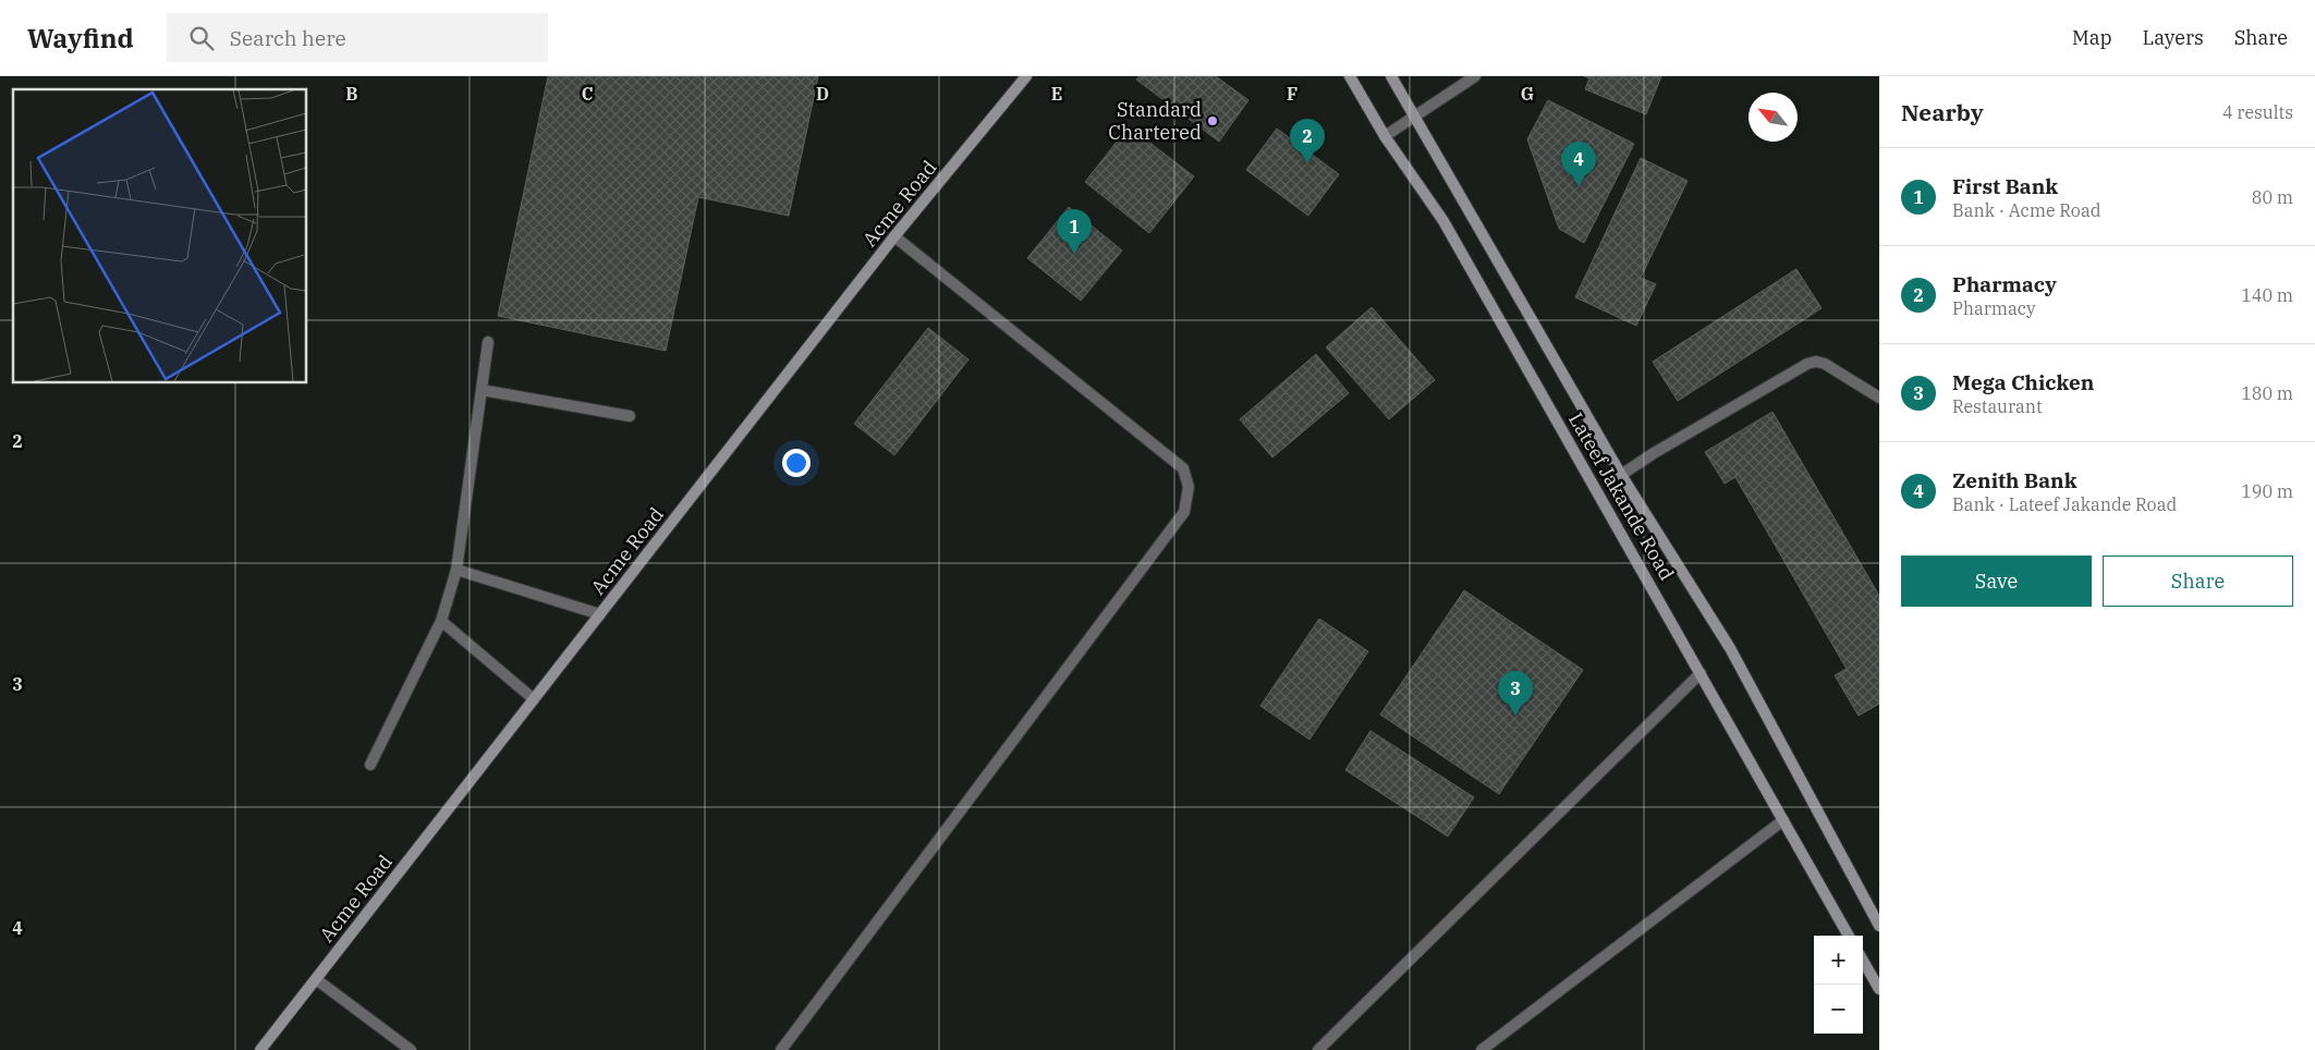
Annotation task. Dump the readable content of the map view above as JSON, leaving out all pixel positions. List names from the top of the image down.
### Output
{
  "streets": {
    "main road": ["Acme Road", "Lateef Jakande Road"]
  },
  "places": ["Standard Chartered"],
  "north": "top left",
  "page": {
    "header": "Wayfind",
    "search": "Search here",
    "nav": ["Map", "Layers", "Share"],
    "heading": ["Nearby", "4 results"],
    "pins": [
      "2",
      "4",
      "1",
      "3"
    ],
    "list": [
      {
        "mark": "1",
        "name": "First Bank",
        "note": "Bank · Acme Road",
        "value": "80 m"
      },
      {
        "mark": "2",
        "name": "Pharmacy",
        "note": "Pharmacy",
        "value": "140 m"
      },
      {
        "mark": "3",
        "name": "Mega Chicken",
        "note": "Restaurant",
        "value": "180 m"
      },
      {
        "mark": "4",
        "name": "Zenith Bank",
        "note": "Bank · Lateef Jakande Road",
        "value": "190 m"
      }
    ],
    "buttons": ["Save", "Share"],
    "map_buttons": ["+", "−"]
  },
  "grid": {
    "columns": [
      "B",
      "C",
      "D",
      "E",
      "F",
      "G"
    ],
    "rows": ["2", "3", "4"]
  }
}
